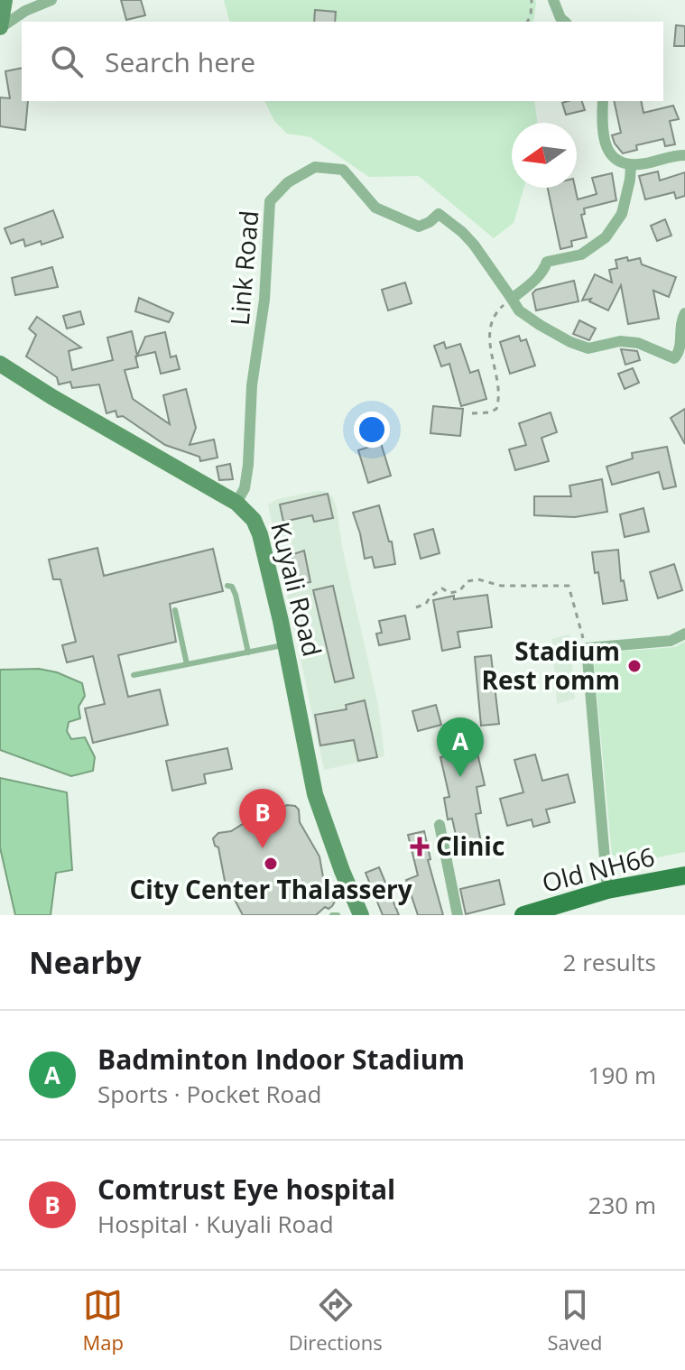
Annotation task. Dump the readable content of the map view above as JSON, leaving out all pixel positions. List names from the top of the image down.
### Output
{
  "streets": {
    "main road": ["Kuyali Road", "Old NH66"],
    "street": ["Link Road"]
  },
  "crossings": [
    ["Link Road", "Kuyali Road"]
  ],
  "places": {
    "other": ["Stadium Rest romm", "City Center Thalassery"],
    "health": ["Clinic"]
  },
  "north": "left",
  "page": {
    "search": "Search here",
    "pins": ["A", "B"],
    "heading": ["Nearby", "2 results"],
    "list": [
      {
        "mark": "A",
        "name": "Badminton Indoor Stadium",
        "note": "Sports · Pocket Road",
        "value": "190 m"
      },
      {
        "mark": "B",
        "name": "Comtrust Eye hospital",
        "note": "Hospital · Kuyali Road",
        "value": "230 m"
      }
    ],
    "nav": ["Map", "Directions", "Saved"]
  }
}
